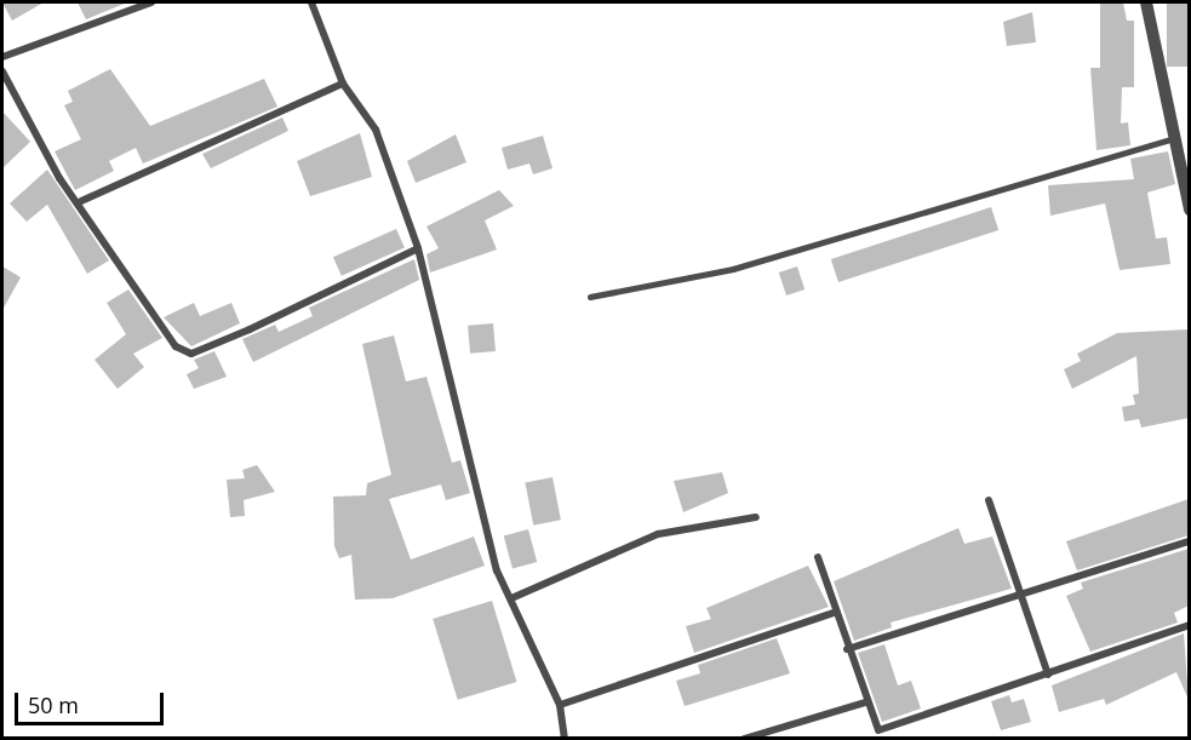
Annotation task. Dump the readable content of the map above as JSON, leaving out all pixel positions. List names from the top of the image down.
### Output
{
  "scale_bar": "50 m"
}
